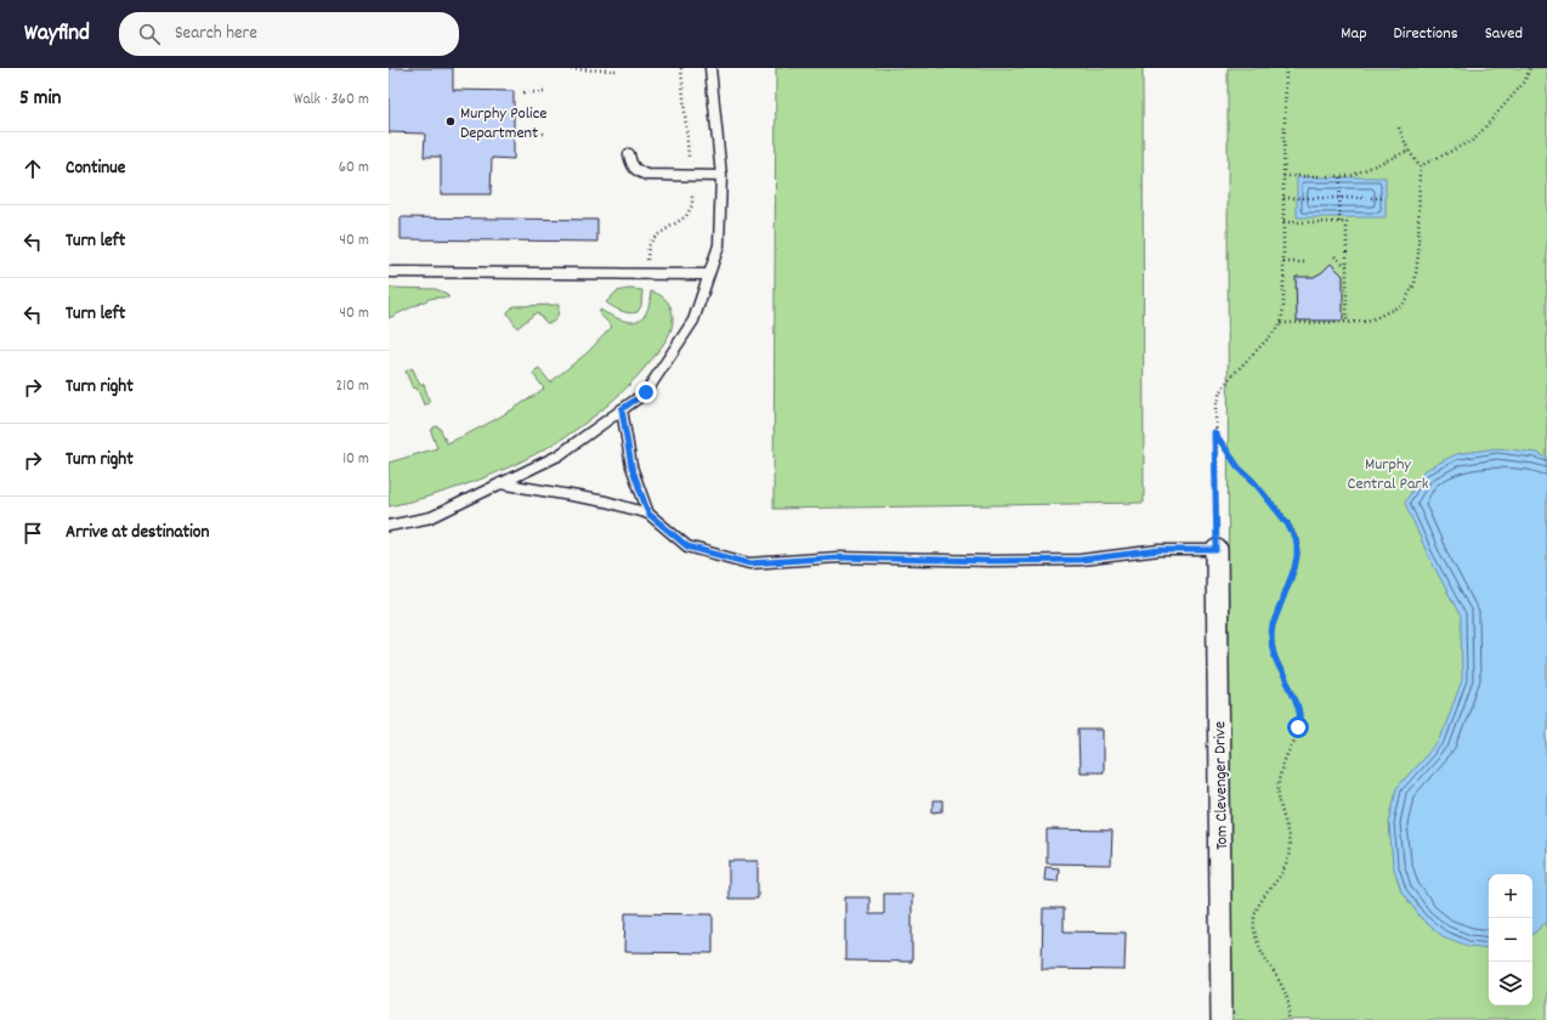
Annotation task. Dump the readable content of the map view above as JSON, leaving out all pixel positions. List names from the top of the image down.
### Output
{
  "streets": {
    "street": ["Tom Clevenger Drive"]
  },
  "parks": ["Murphy Central Park"],
  "places": ["Murphy Police Department"],
  "page": {
    "header": "Wayfind",
    "search": "Search here",
    "nav": ["Map", "Directions", "Saved"],
    "heading": ["5 min", "Walk · 360 m"],
    "list": [
      ["Continue", "60 m"],
      ["Turn left", "40 m"],
      ["Turn left", "40 m"],
      ["Turn right", "210 m"],
      ["Turn right", "10 m"],
      "Arrive at destination"
    ],
    "map_buttons": ["+", "−"]
  }
}
